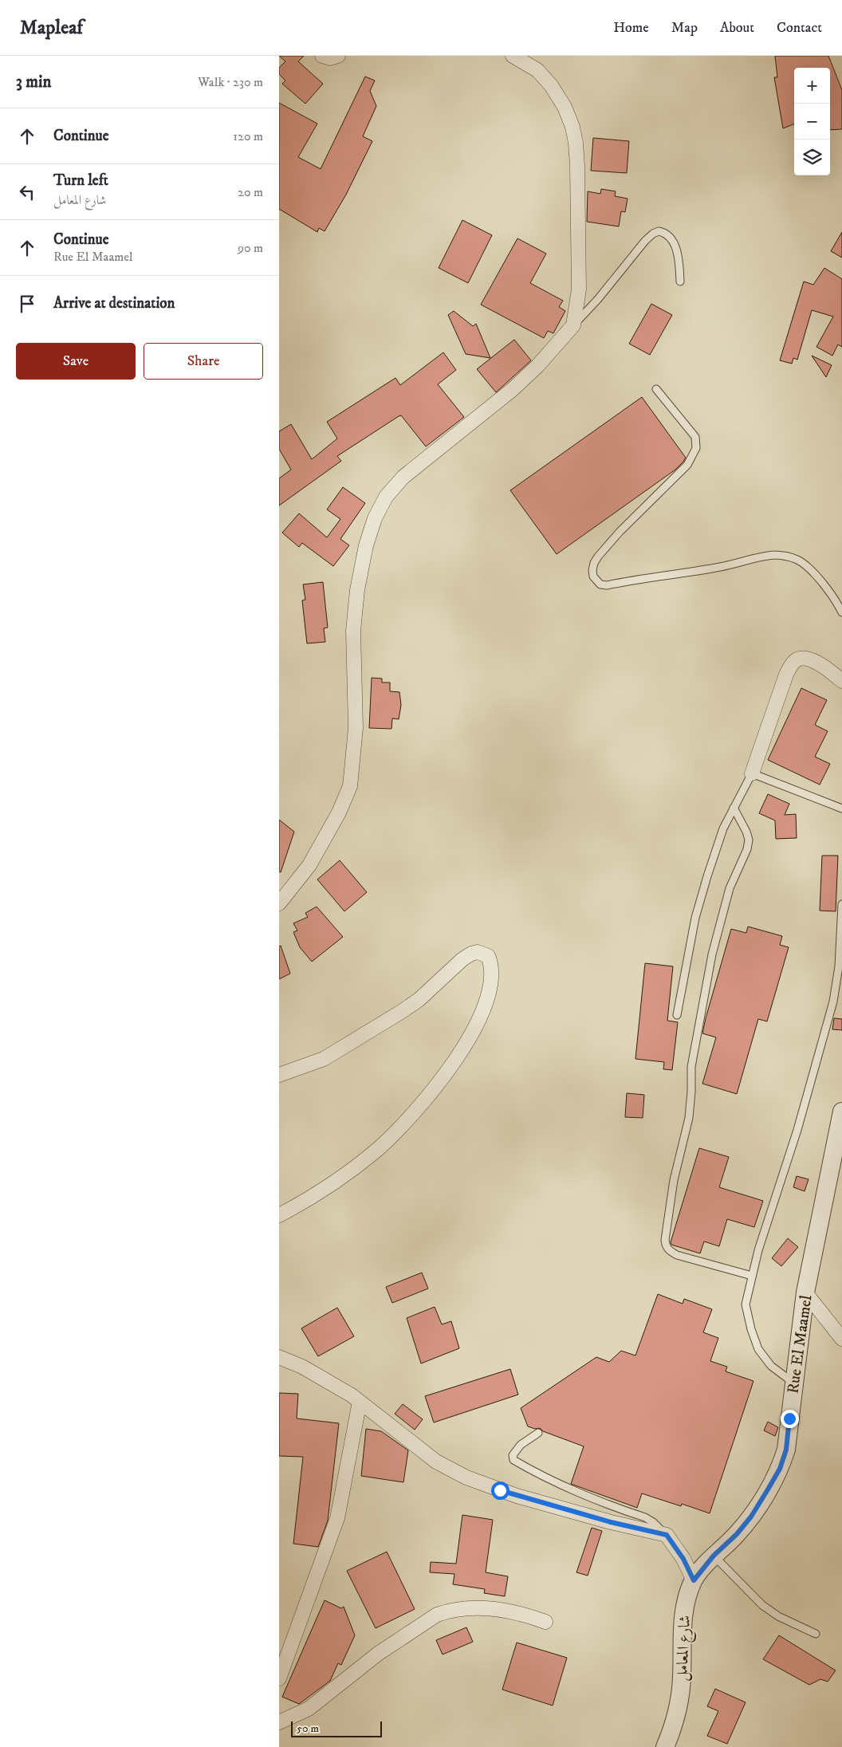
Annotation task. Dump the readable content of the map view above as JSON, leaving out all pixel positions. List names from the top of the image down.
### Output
{
  "streets": {
    "street": ["Rue El Maamel", "شارع المعامل"]
  },
  "crossings": [
    ["Rue El Maamel", "شارع المعامل"]
  ],
  "scale_bar": "50 m",
  "page": {
    "header": "Mapleaf",
    "nav": [
      "Home",
      "Map",
      "About",
      "Contact"
    ],
    "heading": ["3 min", "Walk · 230 m"],
    "map_buttons": ["+", "−"],
    "list": [
      ["Continue", "120 m"],
      ["Turn left", "شارع المعامل", "20 m"],
      ["Continue", "Rue El Maamel", "90 m"],
      "Arrive at destination"
    ],
    "buttons": ["Save", "Share"],
    "scale": "50 m"
  }
}
